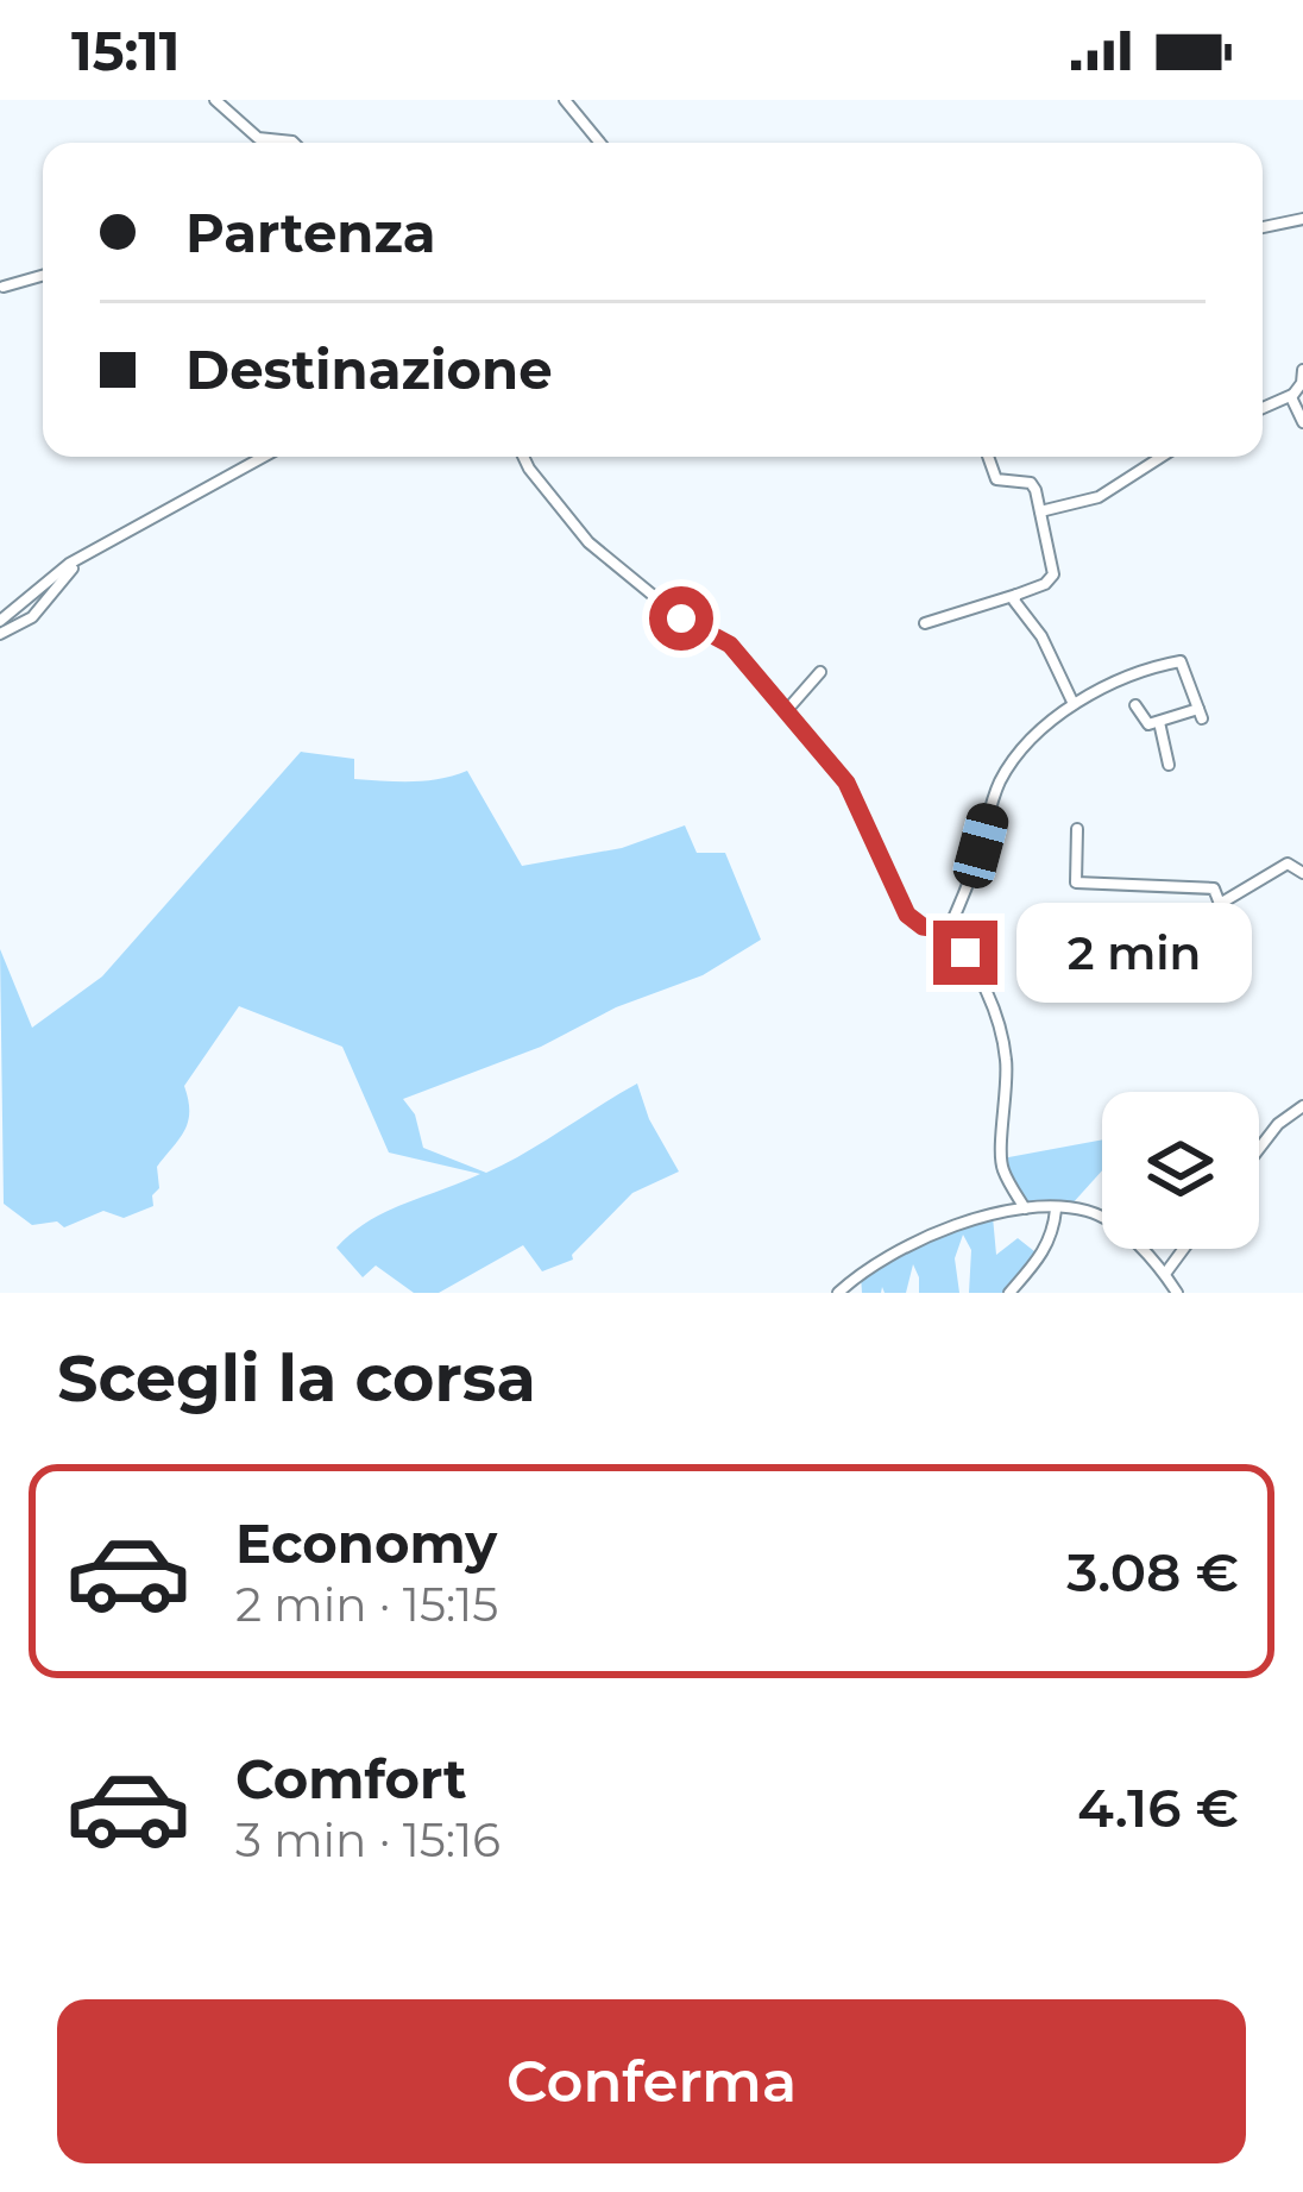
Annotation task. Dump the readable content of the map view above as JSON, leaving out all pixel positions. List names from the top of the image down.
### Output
{
  "page": {
    "status": "15:11",
    "banner": ["Partenza", "Destinazione"],
    "bubble": "2 min",
    "heading": "Scegli la corsa",
    "list": [
      {
        "name": "Economy",
        "note": "2 min · 15:15",
        "value": "3.08 €"
      },
      {
        "name": "Comfort",
        "note": "3 min · 15:16",
        "value": "4.16 €"
      }
    ],
    "buttons": "Conferma"
  }
}
